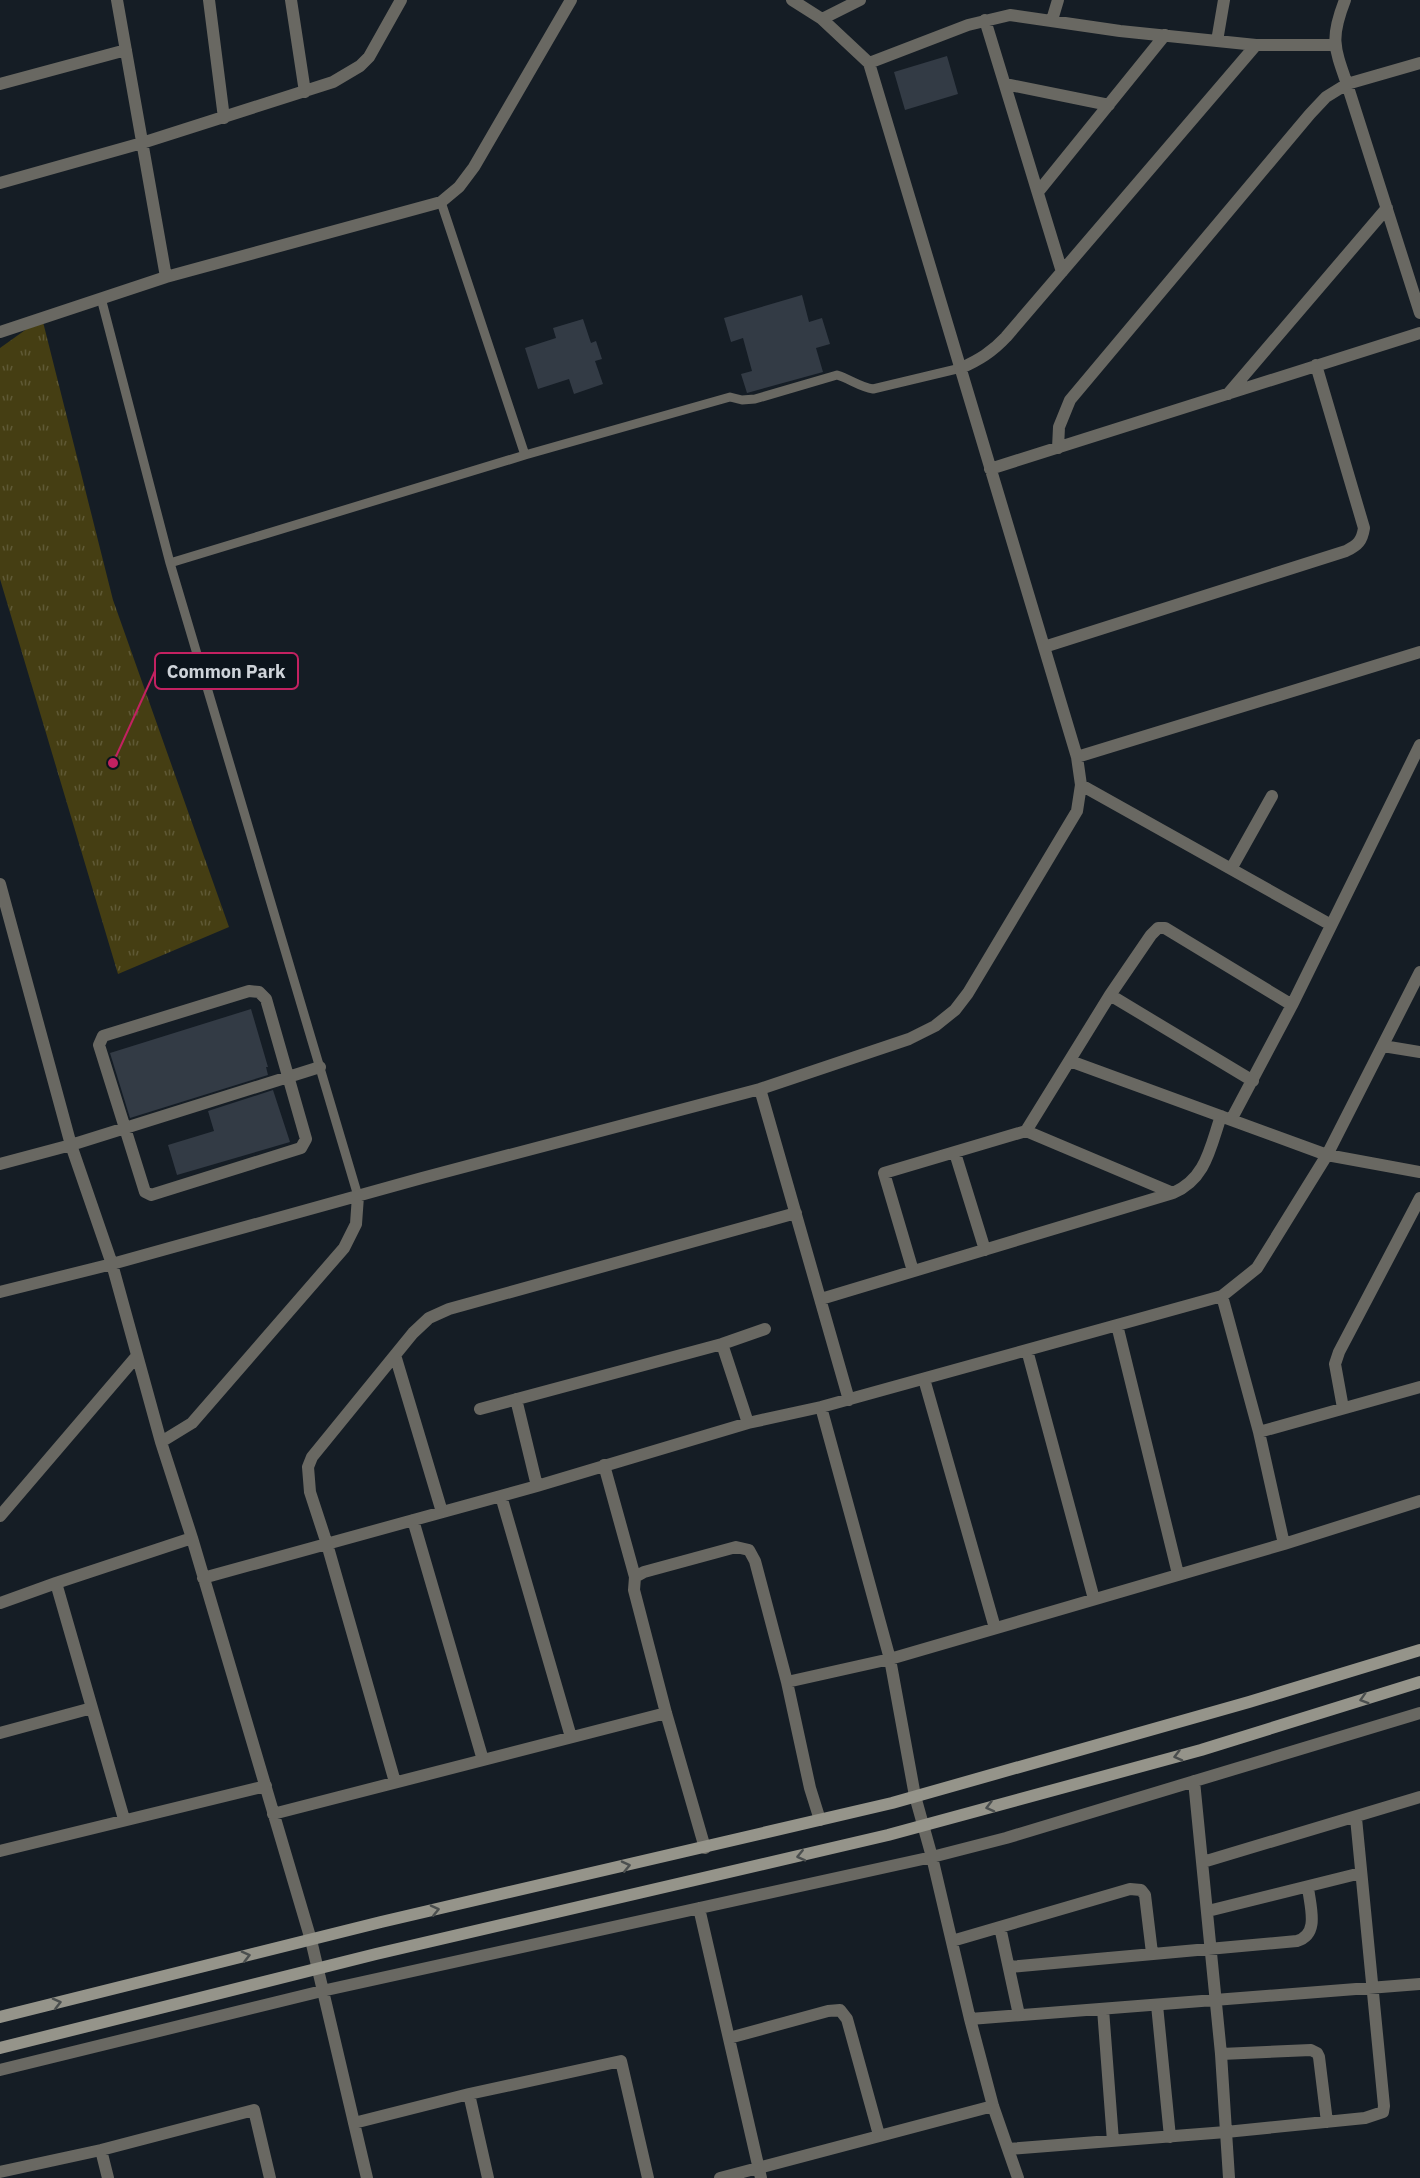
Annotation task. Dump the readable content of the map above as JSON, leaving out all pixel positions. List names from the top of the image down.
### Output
{
  "places": ["Common Park"]
}
